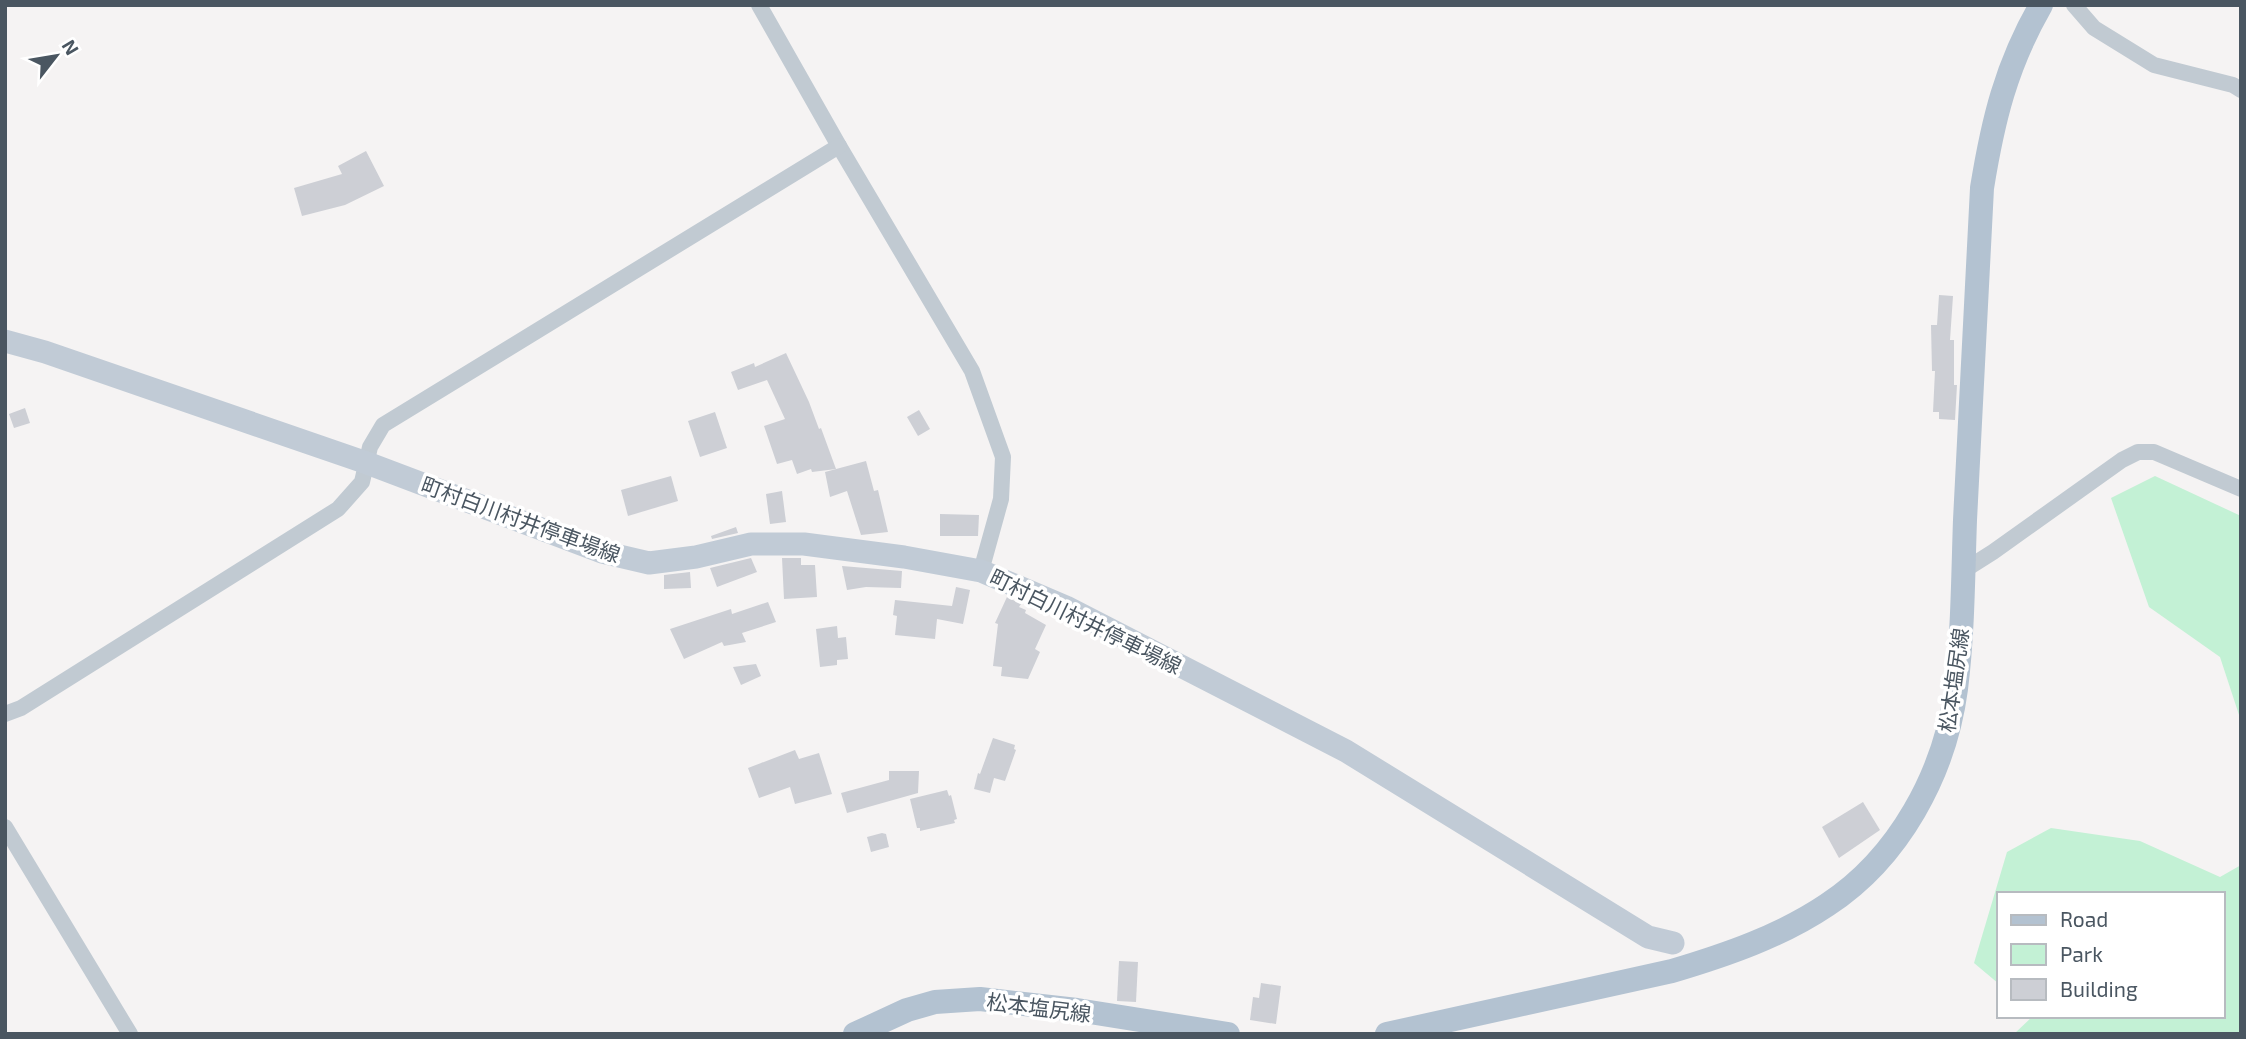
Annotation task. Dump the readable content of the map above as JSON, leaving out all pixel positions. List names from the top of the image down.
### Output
{
  "streets": {
    "main road": ["町村白川村井停車場線", "松本塩尻線"]
  },
  "legend": ["Road", "Park", "Building"],
  "north": "top right"
}
